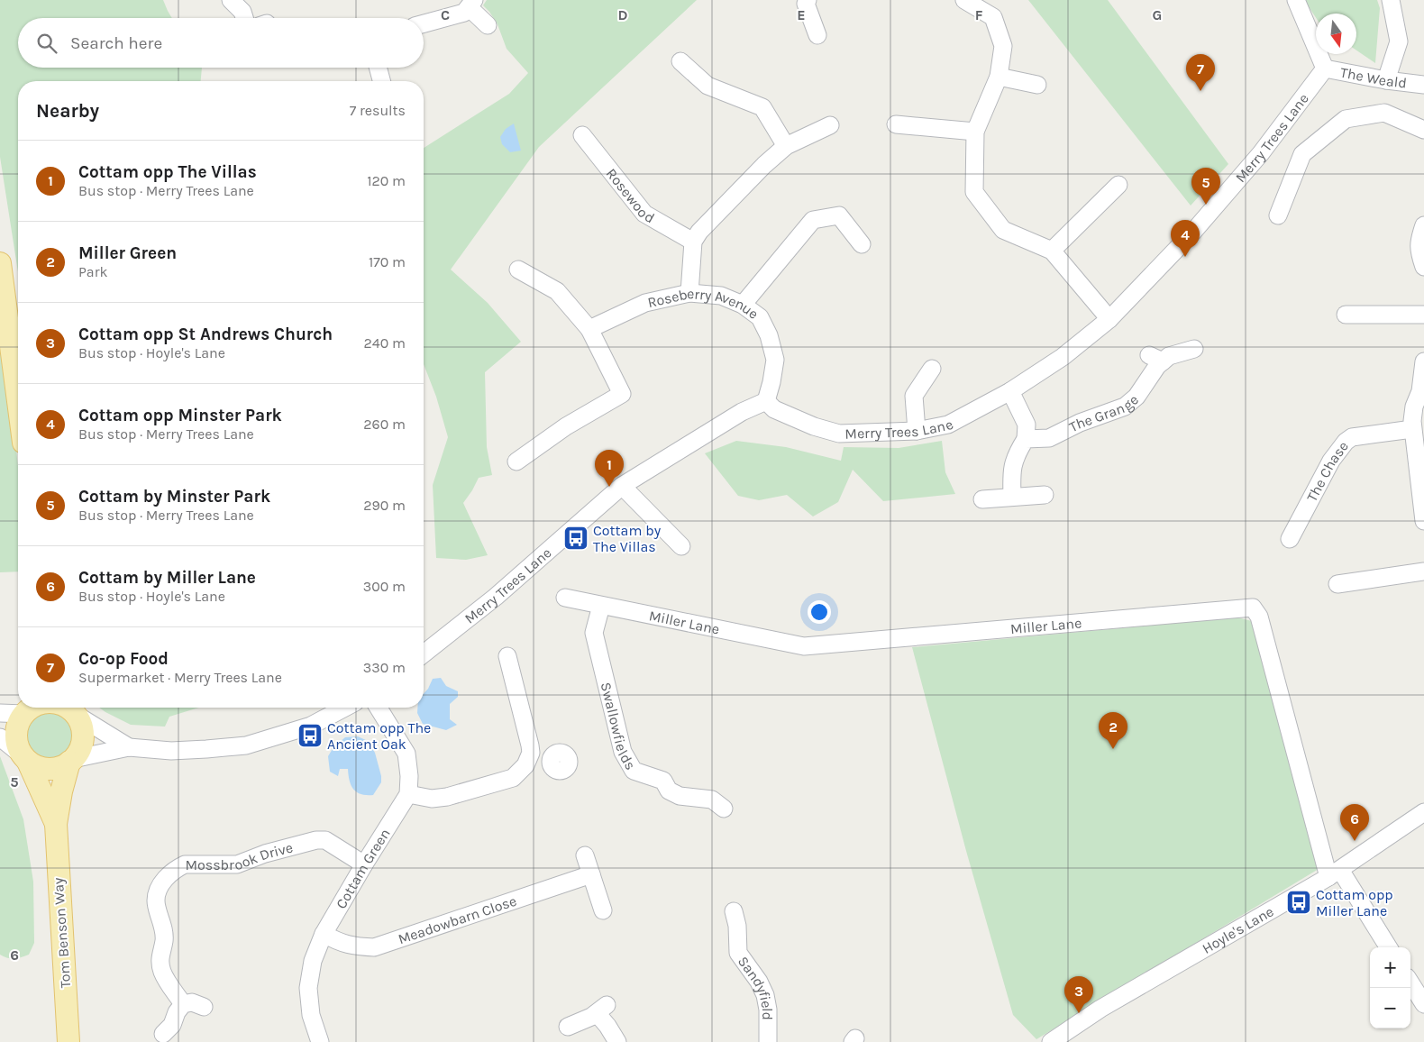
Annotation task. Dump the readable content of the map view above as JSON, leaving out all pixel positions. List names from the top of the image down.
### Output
{
  "streets": {
    "main road": ["Tom Benson Way"],
    "street": [
      "The Weald",
      "Merry Trees Lane",
      "Rosewood",
      "Roseberry Avenue",
      "The Grange",
      "The Chase",
      "Miller Lane",
      "Swallowfields",
      "Mossbrook Drive",
      "Cottam Green",
      "Meadowbarn Close",
      "Hoyle's Lane",
      "Sandyfield"
    ]
  },
  "crossings": [
    ["The Weald", "Merry Trees Lane"],
    ["Merry Trees Lane", "Roseberry Avenue"],
    ["Miller Lane", "Swallowfields"],
    ["Miller Lane", "Hoyle's Lane"],
    ["Mossbrook Drive", "Cottam Green"],
    ["Cottam Green", "Meadowbarn Close"]
  ],
  "places": {
    "bus stop": ["Cottam by The Villas", "Cottam opp The Ancient Oak", "Cottam opp Miller Lane"]
  },
  "north": "bottom",
  "page": {
    "search": "Search here",
    "pins": [
      "7",
      "5",
      "4",
      "1",
      "2",
      "6",
      "3"
    ],
    "heading": ["Nearby", "7 results"],
    "list": [
      {
        "mark": "1",
        "name": "Cottam opp The Villas",
        "note": "Bus stop · Merry Trees Lane",
        "value": "120 m"
      },
      {
        "mark": "2",
        "name": "Miller Green",
        "note": "Park",
        "value": "170 m"
      },
      {
        "mark": "3",
        "name": "Cottam opp St Andrews Church",
        "note": "Bus stop · Hoyle's Lane",
        "value": "240 m"
      },
      {
        "mark": "4",
        "name": "Cottam opp Minster Park",
        "note": "Bus stop · Merry Trees Lane",
        "value": "260 m"
      },
      {
        "mark": "5",
        "name": "Cottam by Minster Park",
        "note": "Bus stop · Merry Trees Lane",
        "value": "290 m"
      },
      {
        "mark": "6",
        "name": "Cottam by Miller Lane",
        "note": "Bus stop · Hoyle's Lane",
        "value": "300 m"
      },
      {
        "mark": "7",
        "name": "Co-op Food",
        "note": "Supermarket · Merry Trees Lane",
        "value": "330 m"
      }
    ],
    "map_buttons": ["+", "−"]
  },
  "grid": {
    "columns": [
      "C",
      "D",
      "E",
      "F",
      "G"
    ],
    "rows": ["5", "6"]
  }
}
